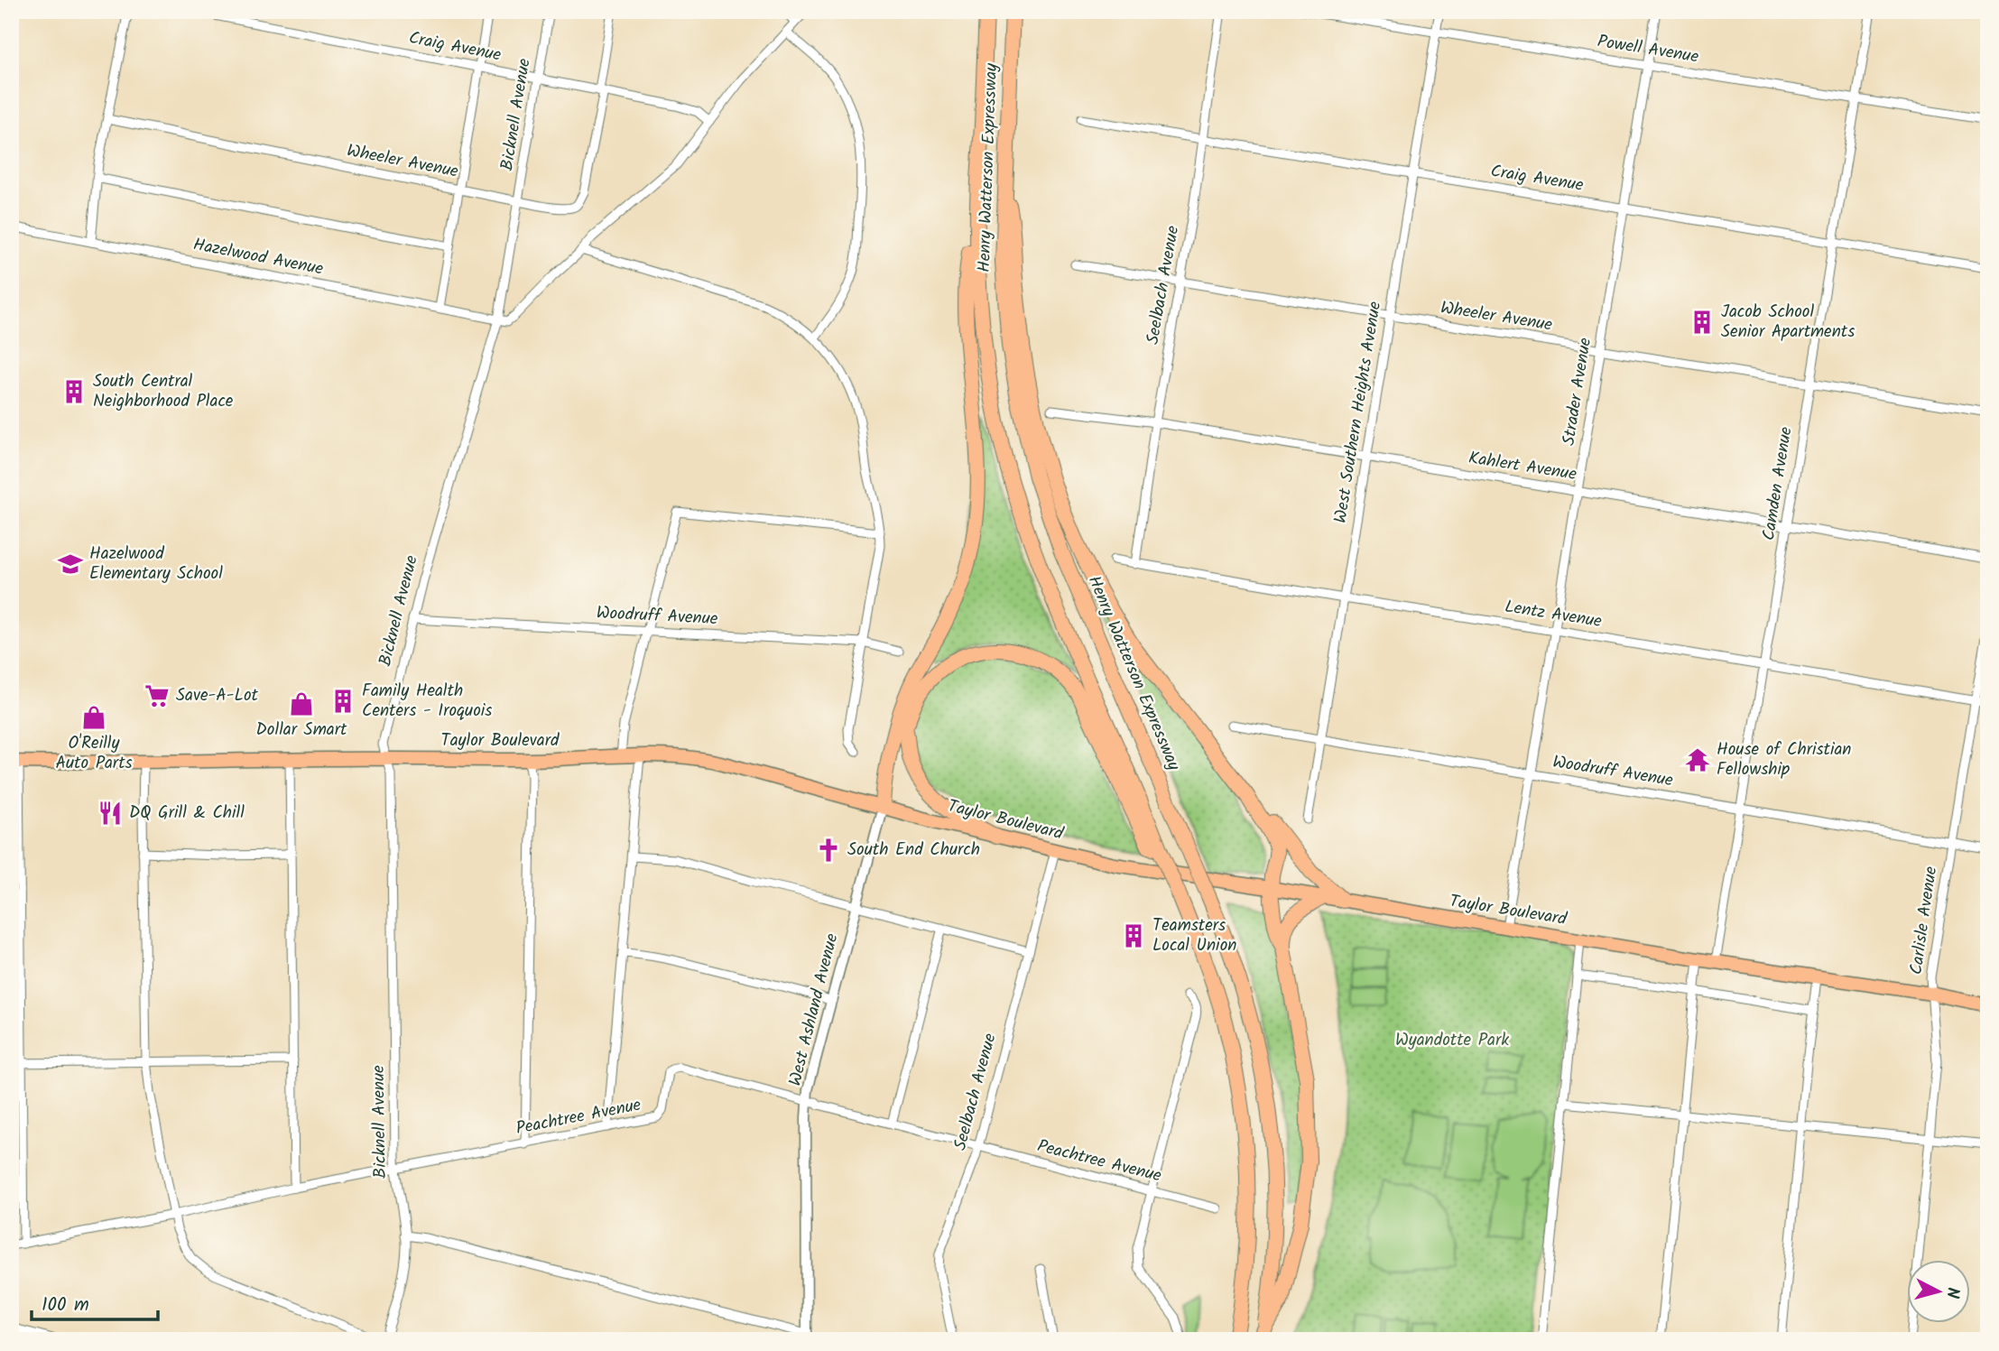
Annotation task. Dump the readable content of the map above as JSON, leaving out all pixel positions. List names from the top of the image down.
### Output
{
  "streets": {
    "highway": ["Henry Watterson Expressway"],
    "main road": ["Taylor Boulevard"],
    "street": [
      "Craig Avenue",
      "Powell Avenue",
      "Bicknell Avenue",
      "Wheeler Avenue",
      "Hazelwood Avenue",
      "Seelbach Avenue",
      "Strader Avenue",
      "West Southern Heights Avenue",
      "Kahlert Avenue",
      "Camden Avenue",
      "Lentz Avenue",
      "Woodruff Avenue",
      "Carlisle Avenue",
      "West Ashland Avenue",
      "Peachtree Avenue"
    ]
  },
  "crossings": [
    ["Craig Avenue", "Bicknell Avenue"],
    ["Craig Avenue", "Wheeler Avenue"],
    ["Craig Avenue", "Seelbach Avenue"],
    ["Craig Avenue", "Strader Avenue"],
    ["Craig Avenue", "West Southern Heights Avenue"],
    ["Craig Avenue", "Camden Avenue"],
    ["Powell Avenue", "Strader Avenue"],
    ["Powell Avenue", "West Southern Heights Avenue"],
    ["Powell Avenue", "Camden Avenue"],
    ["Bicknell Avenue", "Wheeler Avenue"],
    ["Bicknell Avenue", "Hazelwood Avenue"],
    ["Bicknell Avenue", "Woodruff Avenue"],
    ["Bicknell Avenue", "Taylor Boulevard"],
    ["Bicknell Avenue", "Peachtree Avenue"],
    ["Wheeler Avenue", "Seelbach Avenue"],
    ["Wheeler Avenue", "Strader Avenue"],
    ["Wheeler Avenue", "West Southern Heights Avenue"],
    ["Wheeler Avenue", "Camden Avenue"],
    ["Seelbach Avenue", "Kahlert Avenue"],
    ["Seelbach Avenue", "Lentz Avenue"],
    ["Seelbach Avenue", "Taylor Boulevard"],
    ["Seelbach Avenue", "Peachtree Avenue"],
    ["Strader Avenue", "Kahlert Avenue"],
    ["Strader Avenue", "Lentz Avenue"],
    ["Strader Avenue", "Woodruff Avenue"],
    ["Strader Avenue", "Taylor Boulevard"],
    ["West Southern Heights Avenue", "Kahlert Avenue"],
    ["West Southern Heights Avenue", "Lentz Avenue"],
    ["West Southern Heights Avenue", "Woodruff Avenue"],
    ["Kahlert Avenue", "Camden Avenue"],
    ["Camden Avenue", "Lentz Avenue"],
    ["Camden Avenue", "Woodruff Avenue"],
    ["Camden Avenue", "Taylor Boulevard"],
    ["Lentz Avenue", "Carlisle Avenue"],
    ["Woodruff Avenue", "Carlisle Avenue"],
    ["Taylor Boulevard", "Carlisle Avenue"],
    ["Taylor Boulevard", "West Ashland Avenue"],
    ["West Ashland Avenue", "Peachtree Avenue"]
  ],
  "parks": ["Wyandotte Park"],
  "places": {
    "building": [
      "Jacob School Senior Apartments",
      "South Central Neighborhood Place",
      "Family Health Centers - Iroquois",
      "Teamsters Local Union"
    ],
    "school or university": ["Hazelwood Elementary School"],
    "supermarket": ["Save-A-Lot"],
    "shop": ["Dollar Smart", "O'Reilly Auto Parts"],
    "temple": ["House of Christian Fellowship"],
    "restaurant": ["DQ Grill & Chill"],
    "church": ["South End Church"]
  },
  "scale_bar": "100 m",
  "north": "right"
}
